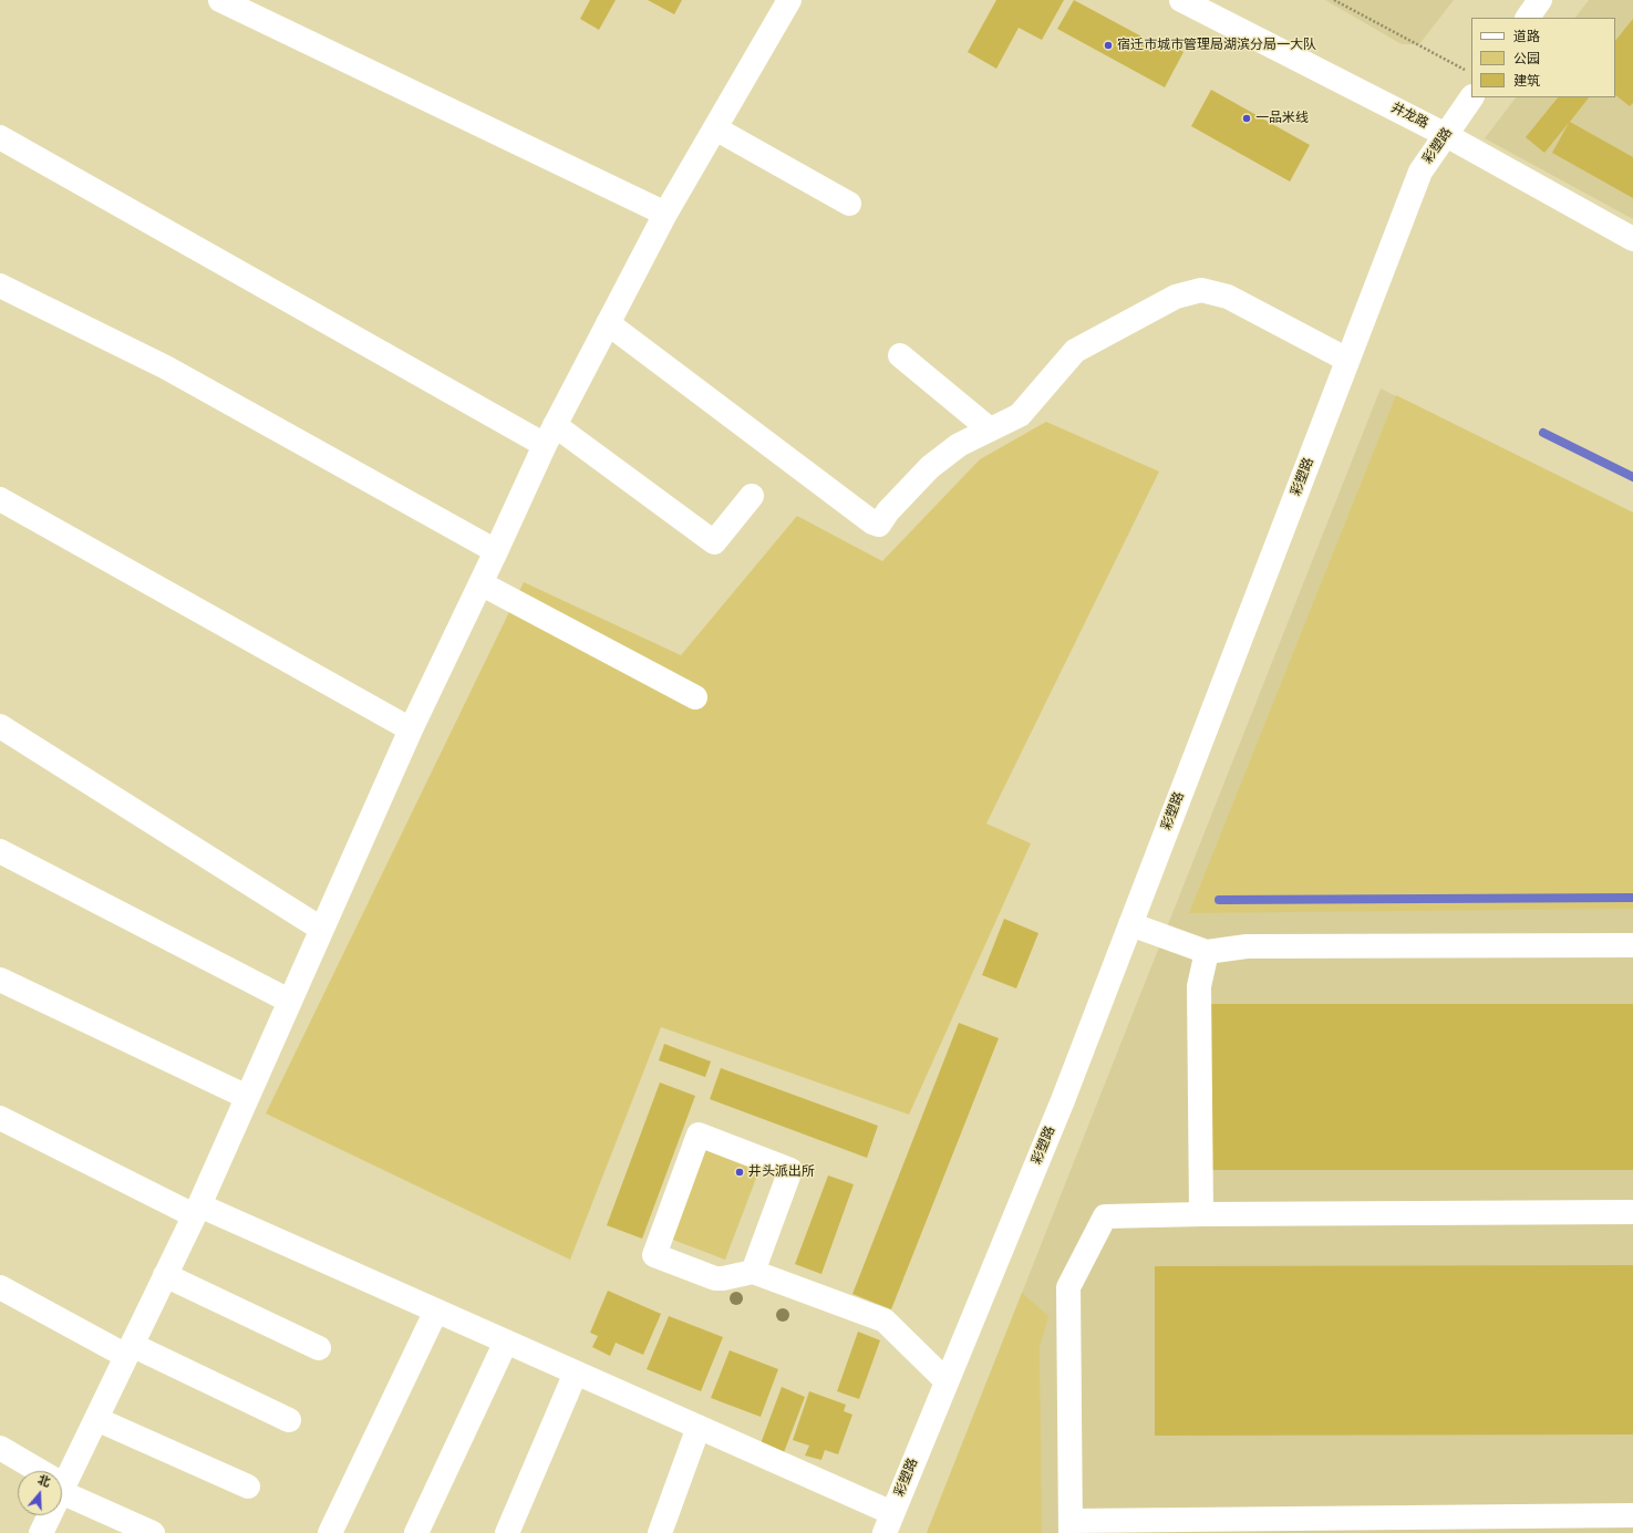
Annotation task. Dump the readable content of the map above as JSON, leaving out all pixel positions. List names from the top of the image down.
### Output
{
  "streets": {
    "street": ["井龙路", "彩塑路"]
  },
  "crossings": [
    ["井龙路", "彩塑路"]
  ],
  "places": ["宿迁市城市管理局湖滨分局一大队", "一品米线", "井头派出所"],
  "legend": ["道路", "公园", "建筑"],
  "north": "top"
}
